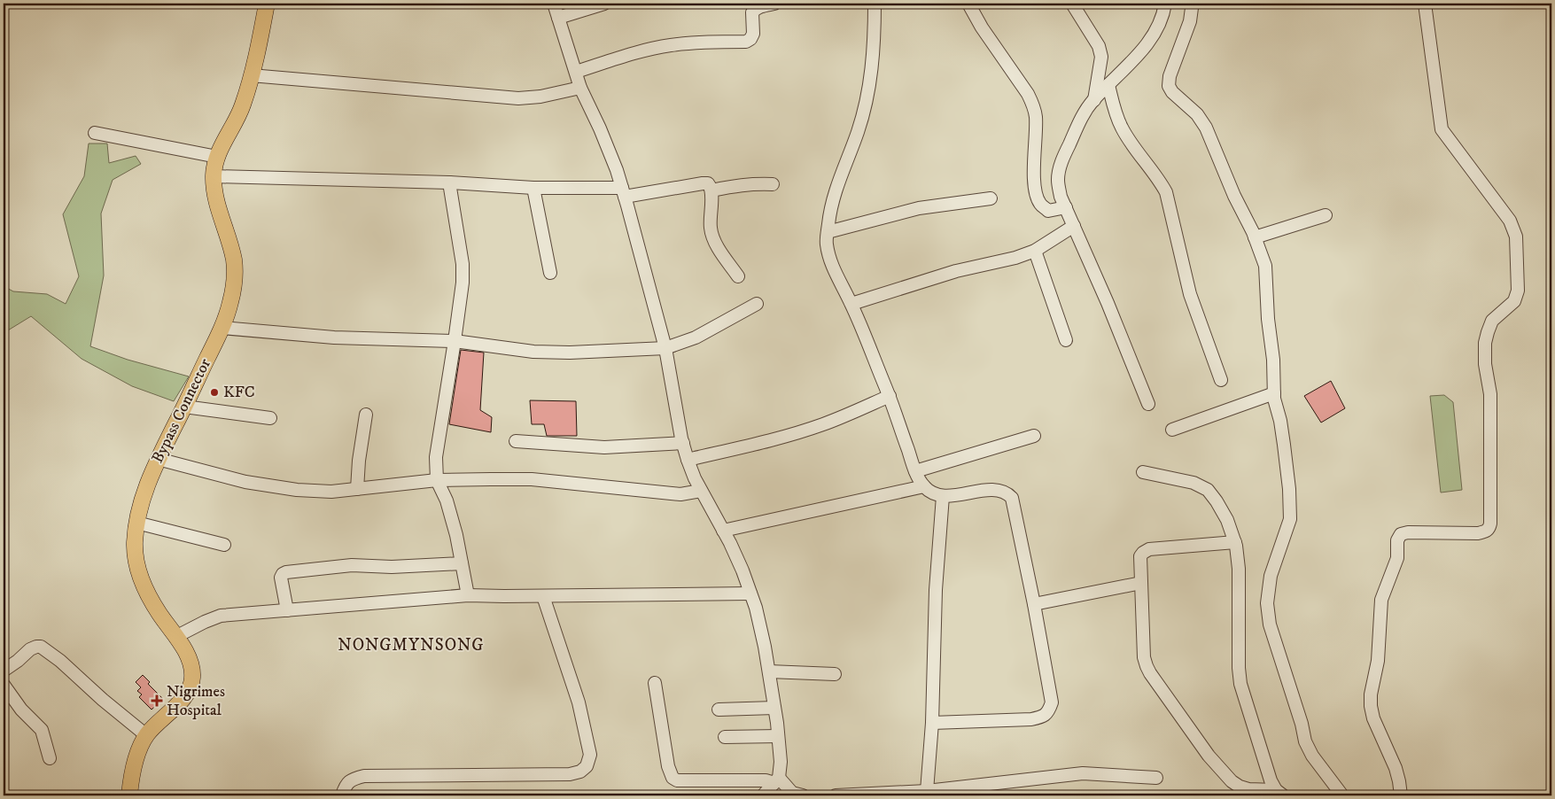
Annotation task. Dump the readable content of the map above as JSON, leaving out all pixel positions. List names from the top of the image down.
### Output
{
  "streets": {
    "main road": ["Bypass Connector"]
  },
  "districts": ["NONGMYNSONG"],
  "places": {
    "other": ["KFC"],
    "health": ["Nigrimes Hospital"]
  }
}
